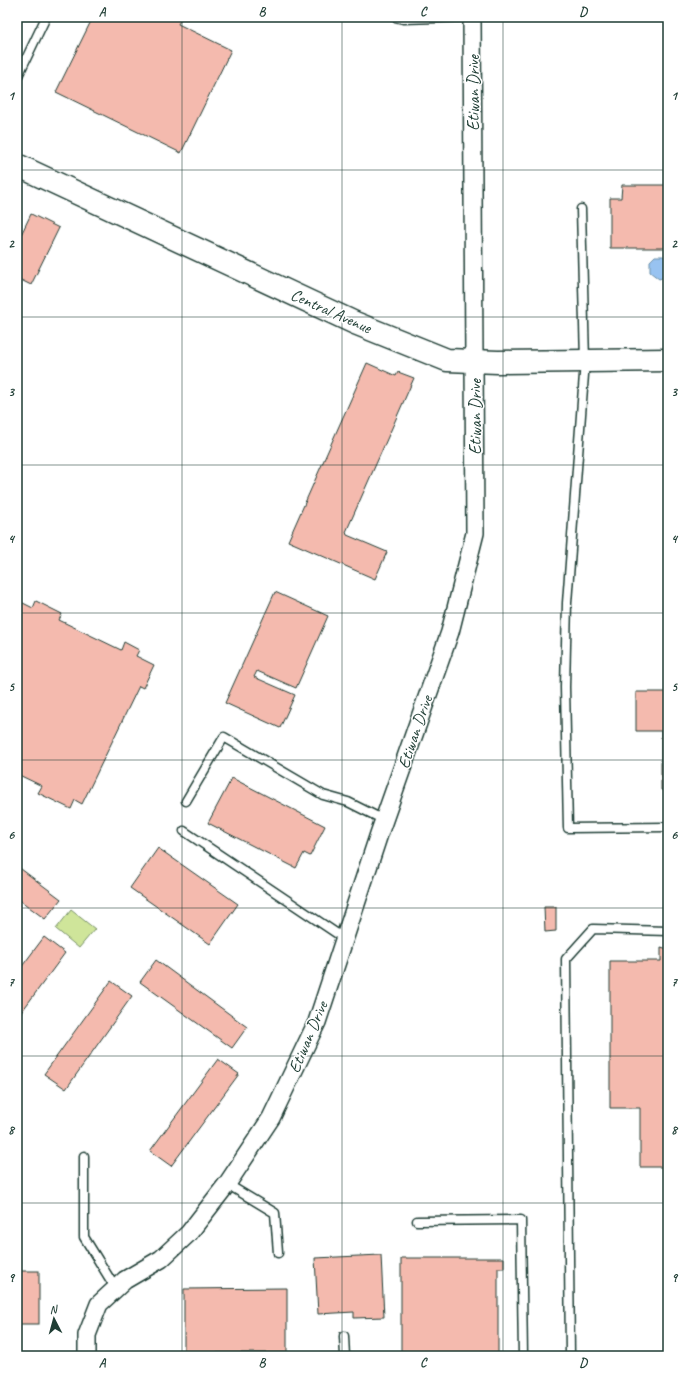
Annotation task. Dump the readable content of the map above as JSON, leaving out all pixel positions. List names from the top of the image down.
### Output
{
  "streets": {
    "street": ["Etiwan Drive", "Central Avenue"]
  },
  "crossings": [
    ["Etiwan Drive", "Central Avenue"]
  ],
  "north": "top",
  "grid": {
    "columns": [
      "A",
      "B",
      "C",
      "D"
    ],
    "rows": [
      "1",
      "2",
      "3",
      "4",
      "5",
      "6",
      "7",
      "8",
      "9"
    ]
  }
}
